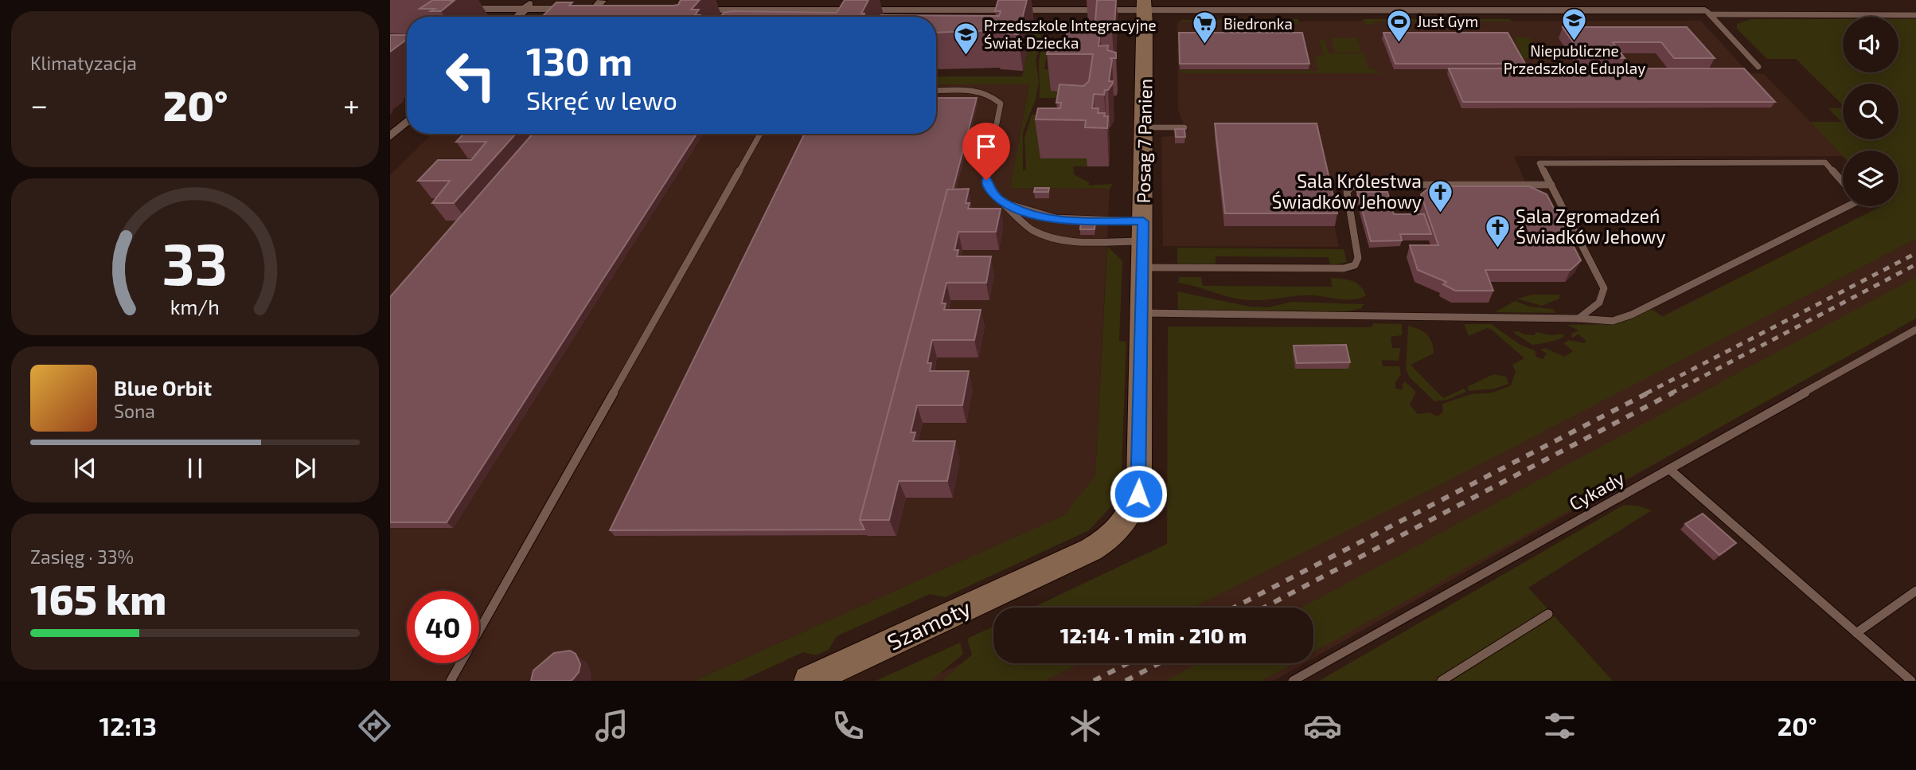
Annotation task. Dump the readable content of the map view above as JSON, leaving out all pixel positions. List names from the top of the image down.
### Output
{
  "streets": {
    "street": ["Posag 7 Panien", "Szamoty"],
    "lane": ["Cykady"]
  },
  "crossings": [
    ["Posag 7 Panien", "Szamoty"]
  ],
  "places": {
    "school or university": ["Niepubliczne Przedszkole Eduplay", "Przedszkole Integracyjne Świat Dziecka"],
    "sports": ["Just Gym"],
    "supermarket": ["Biedronka"],
    "church": ["Sala Królestwa Świadków Jehowy", "Sala Zgromadzeń Świadków Jehowy"]
  },
  "page": {
    "tile": [
      "Klimatyzacja",
      ["Zasięg · 33%", "165 km"]
    ],
    "turn": ["130 m", "Skręć w lewo"],
    "heat": ["−", "20°", "+"],
    "song": ["Blue Orbit", "Sona"],
    "limit": "40",
    "trip": "12:14 · 1 min · 210 m",
    "tabs": ["12:13", "20°"],
    "gauge": ["33", "km/h"]
  }
}
